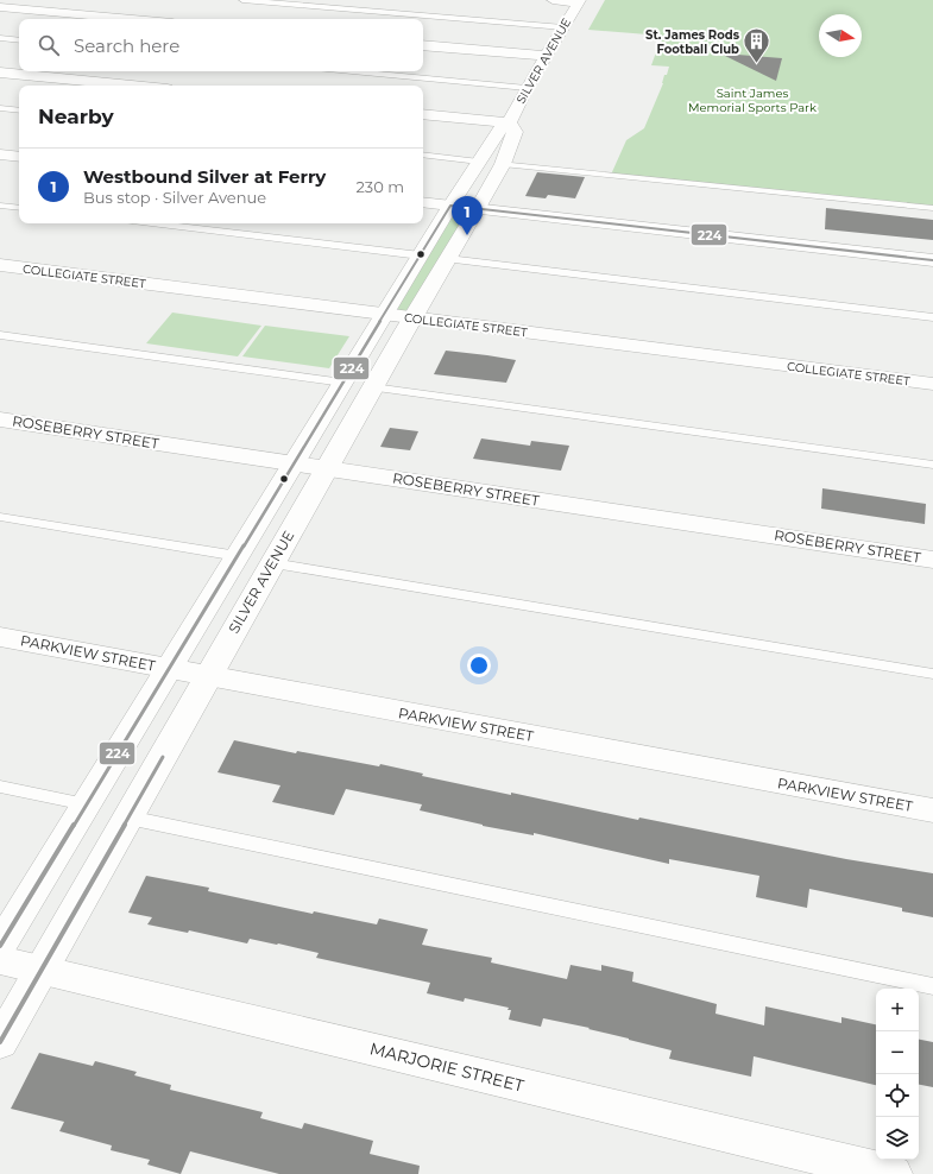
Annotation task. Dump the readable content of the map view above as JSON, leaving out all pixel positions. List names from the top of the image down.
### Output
{
  "streets": {
    "street": [
      "SILVER AVENUE",
      "COLLEGIATE STREET",
      "ROSEBERRY STREET",
      "PARKVIEW STREET",
      "MARJORIE STREET"
    ]
  },
  "crossings": [
    ["SILVER AVENUE", "COLLEGIATE STREET"],
    ["SILVER AVENUE", "ROSEBERRY STREET"],
    ["SILVER AVENUE", "PARKVIEW STREET"],
    ["SILVER AVENUE", "MARJORIE STREET"]
  ],
  "parks": ["Saint James Memorial Sports Park"],
  "places": {
    "building": ["St. James Rods Football Club"]
  },
  "lines": ["transit line 224"],
  "north": "right",
  "page": {
    "search": "Search here",
    "heading": "Nearby",
    "list": [
      {
        "mark": "1",
        "name": "Westbound Silver at Ferry",
        "note": "Bus stop · Silver Avenue",
        "value": "230 m"
      }
    ],
    "pins": "1",
    "map_buttons": ["+", "−"]
  }
}
